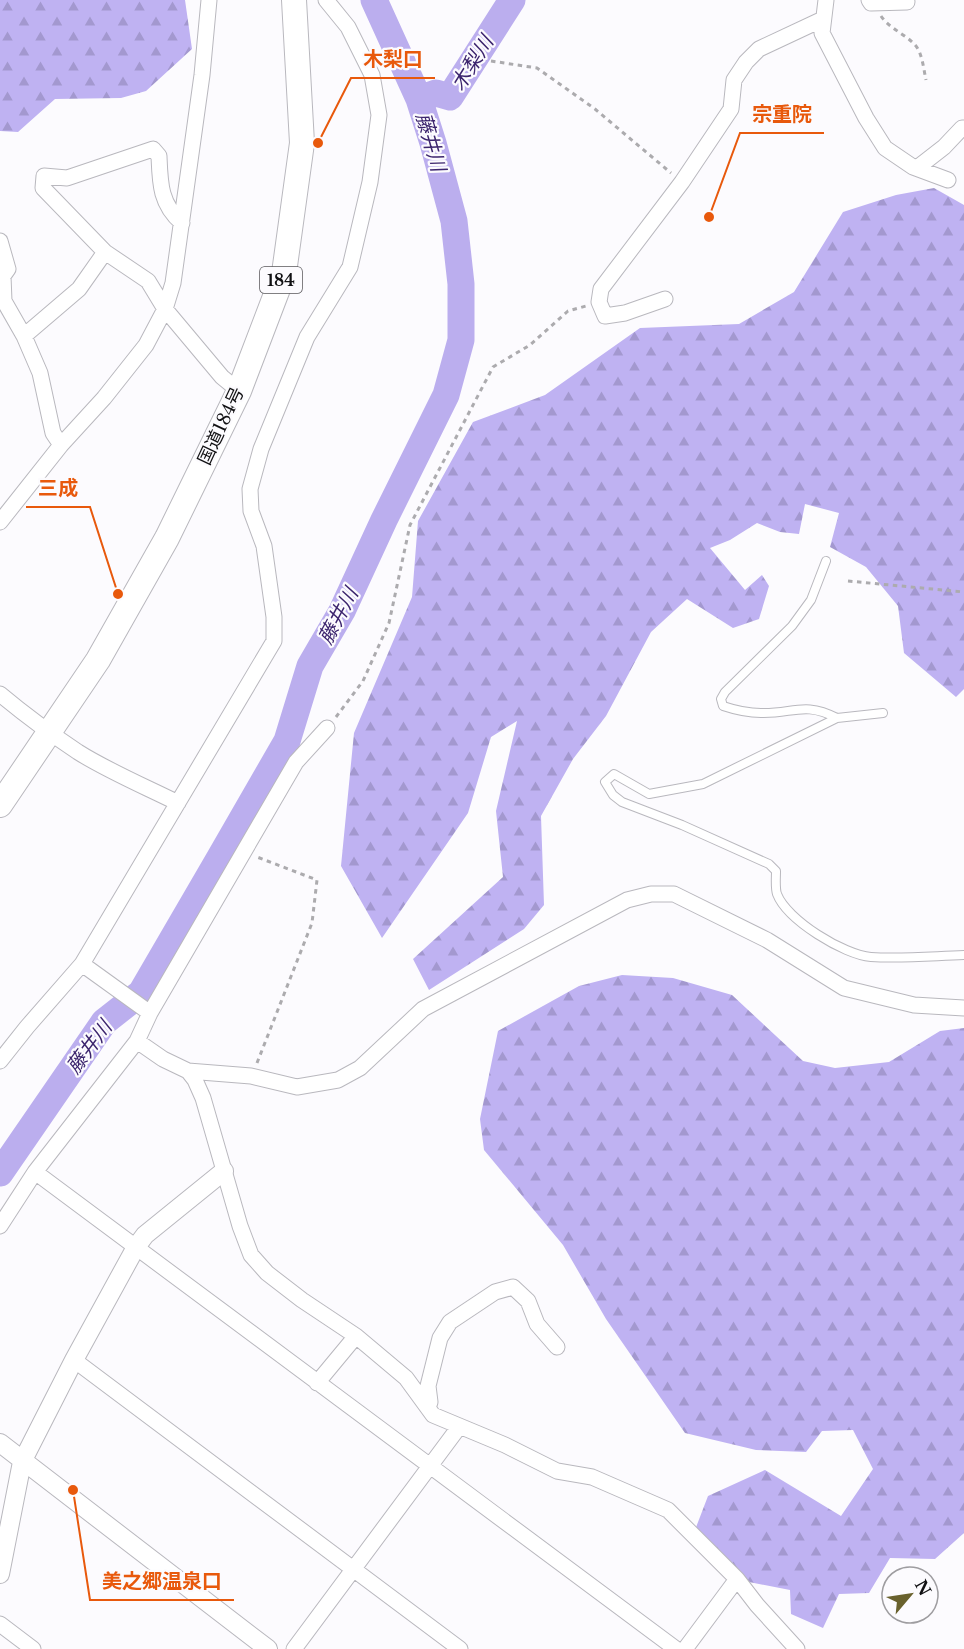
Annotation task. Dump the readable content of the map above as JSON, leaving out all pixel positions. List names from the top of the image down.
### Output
{
  "streets": {
    "highway": ["184", "国道184号"]
  },
  "water": ["木梨川", "藤井川"],
  "places": [
    "木梨口",
    "宗重院",
    "三成",
    "美之郷温泉口"
  ],
  "north": "top right"
}
